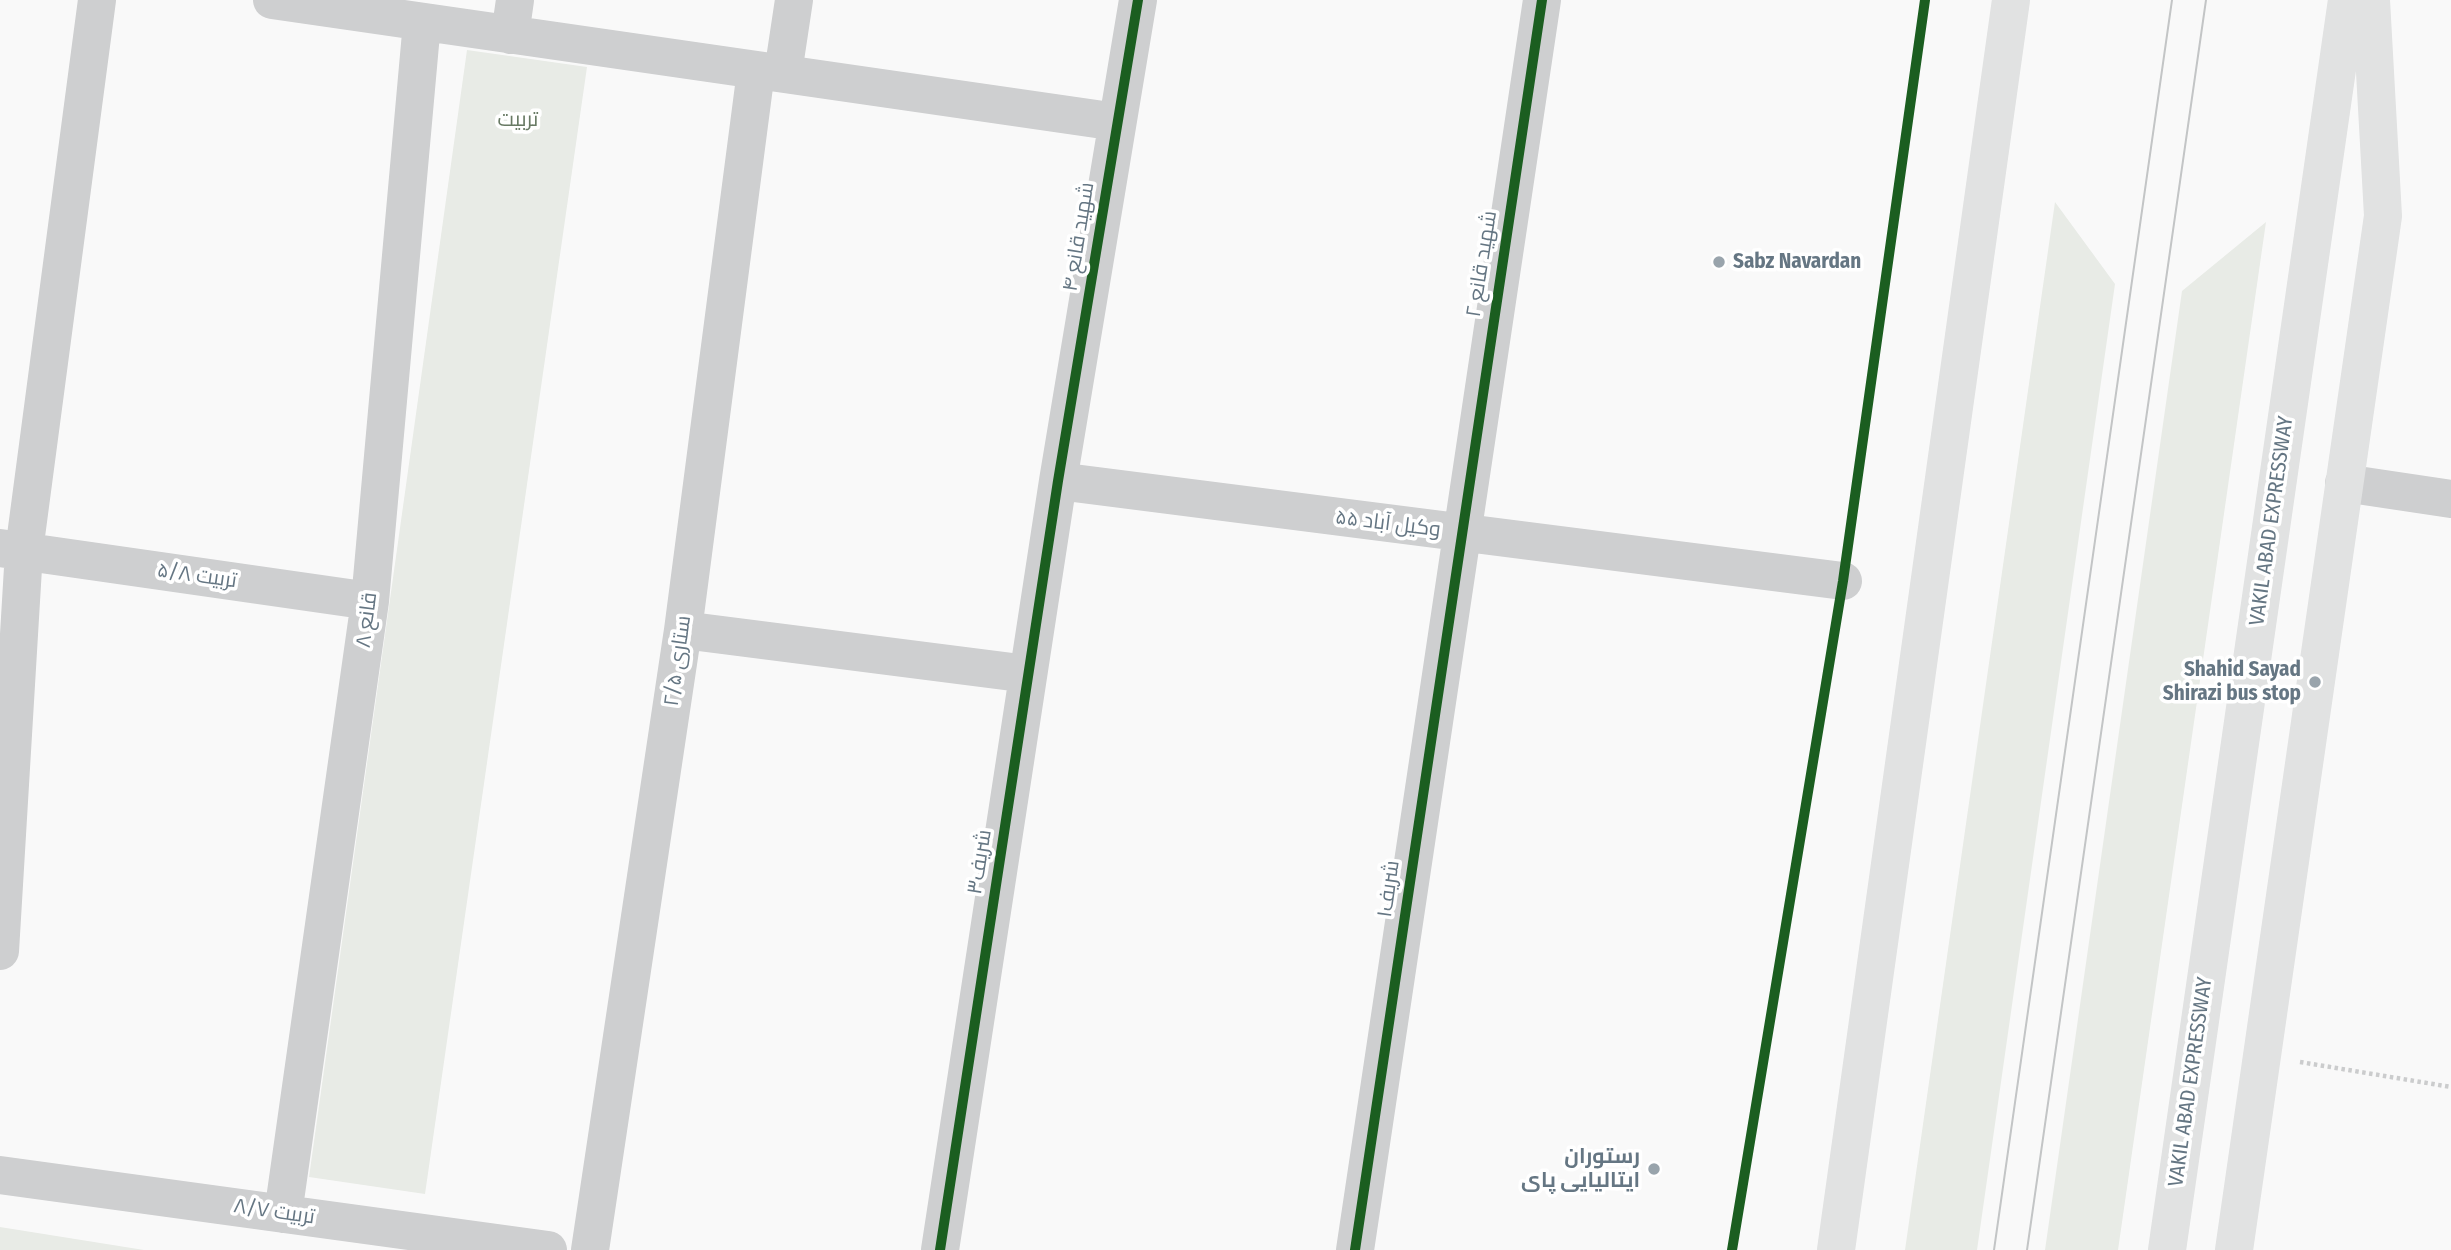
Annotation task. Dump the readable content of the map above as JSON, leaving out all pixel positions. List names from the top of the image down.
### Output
{
  "streets": {
    "highway": ["VAKIL ABAD EXPRESSWAY"],
    "street": [
      "شهید قانع ۴",
      "شهید قانع ۲",
      "۵۵ وکیل آباد",
      "تربیت ۵/۸",
      "قانع ۸",
      "ستاری ۲/۵",
      "شریف٣",
      "شریف١",
      "تربیت ۸/۷"
    ]
  },
  "crossings": [
    ["شهید قانع ۴", "۵۵ وکیل آباد"],
    ["شهید قانع ۴", "شریف٣"],
    ["شهید قانع ۲", "۵۵ وکیل آباد"],
    ["شهید قانع ۲", "شریف١"],
    ["۵۵ وکیل آباد", "شریف٣"],
    ["۵۵ وکیل آباد", "شریف١"],
    ["تربیت ۵/۸", "قانع ۸"],
    ["قانع ۸", "تربیت ۸/۷"]
  ],
  "parks": ["تربیت"],
  "places": ["Sabz Navardan", "Shahid Sayad Shirazi bus stop", "رستوران ایتالیایی پای"]
}
